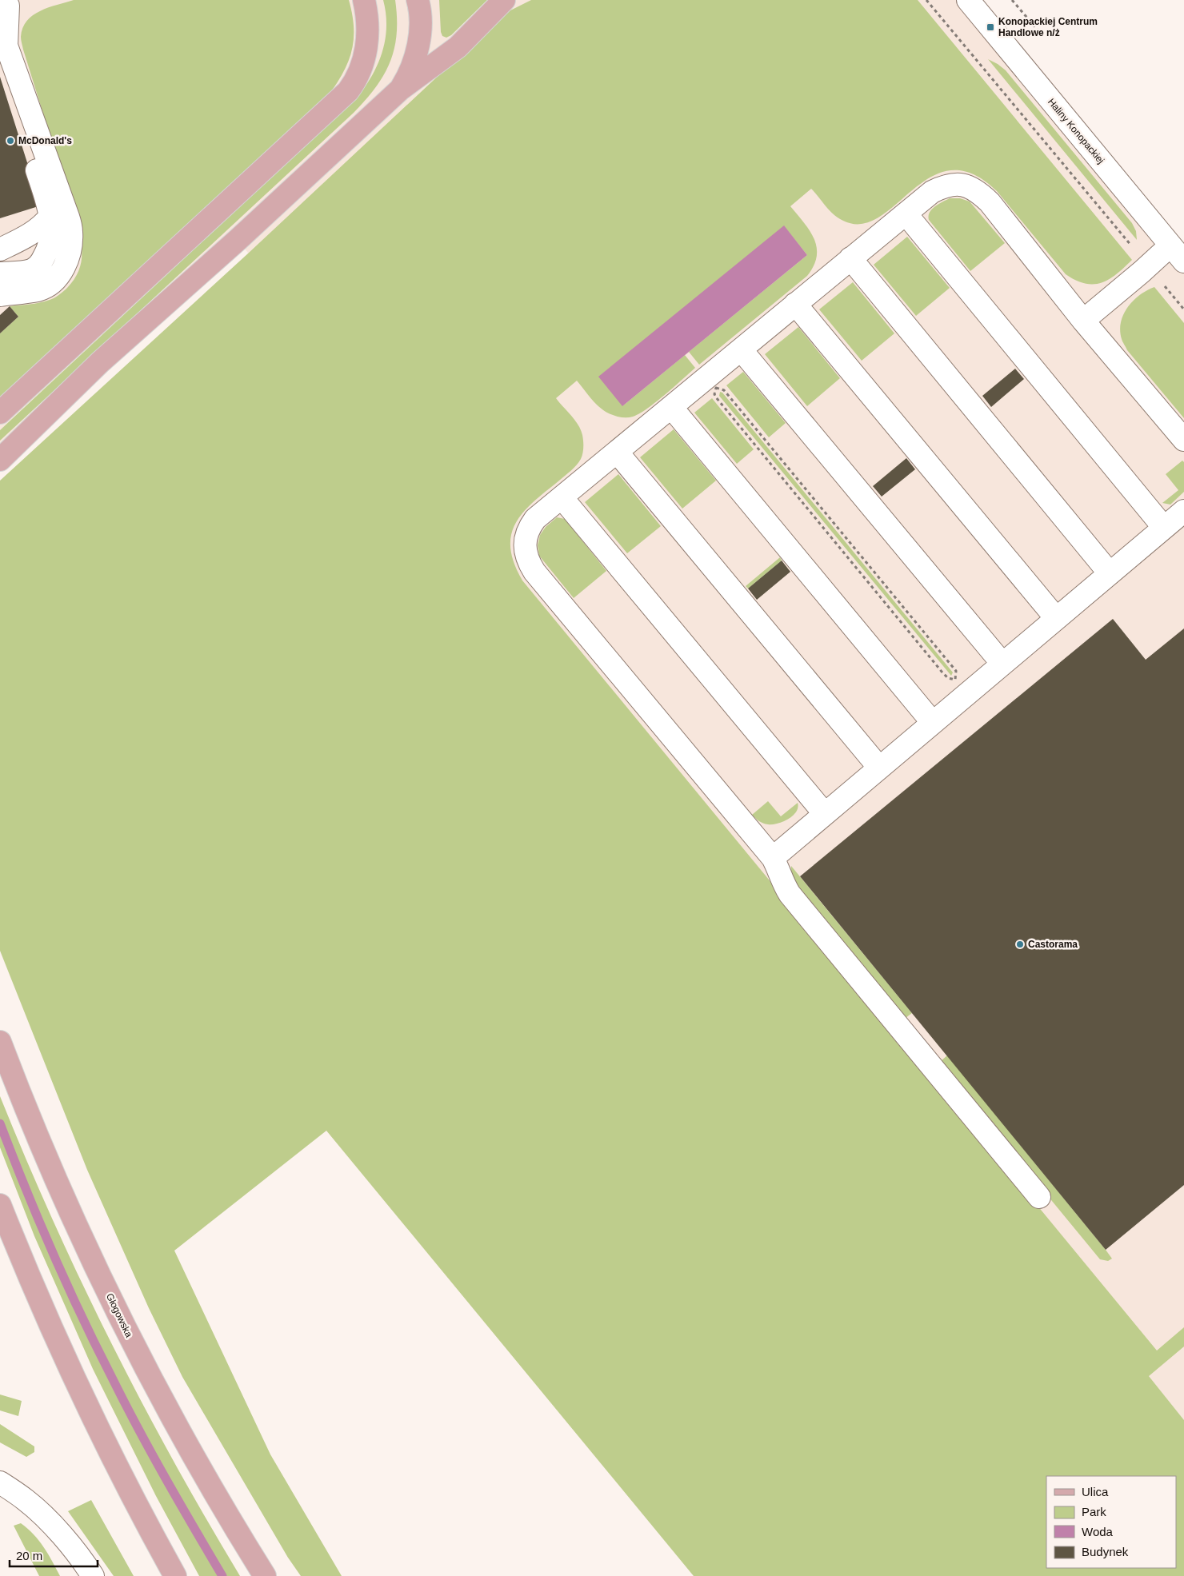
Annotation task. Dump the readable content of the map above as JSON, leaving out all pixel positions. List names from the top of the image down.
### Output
{
  "streets": {
    "main road": ["Głogowska"],
    "street": ["Haliny Konopackiej"]
  },
  "places": {
    "transit": ["Konopackiej Centrum Handlowe n/ż"],
    "other": ["McDonald's", "Castorama"]
  },
  "legend": [
    "Ulica",
    "Park",
    "Woda",
    "Budynek"
  ],
  "scale_bar": "20 m"
}
